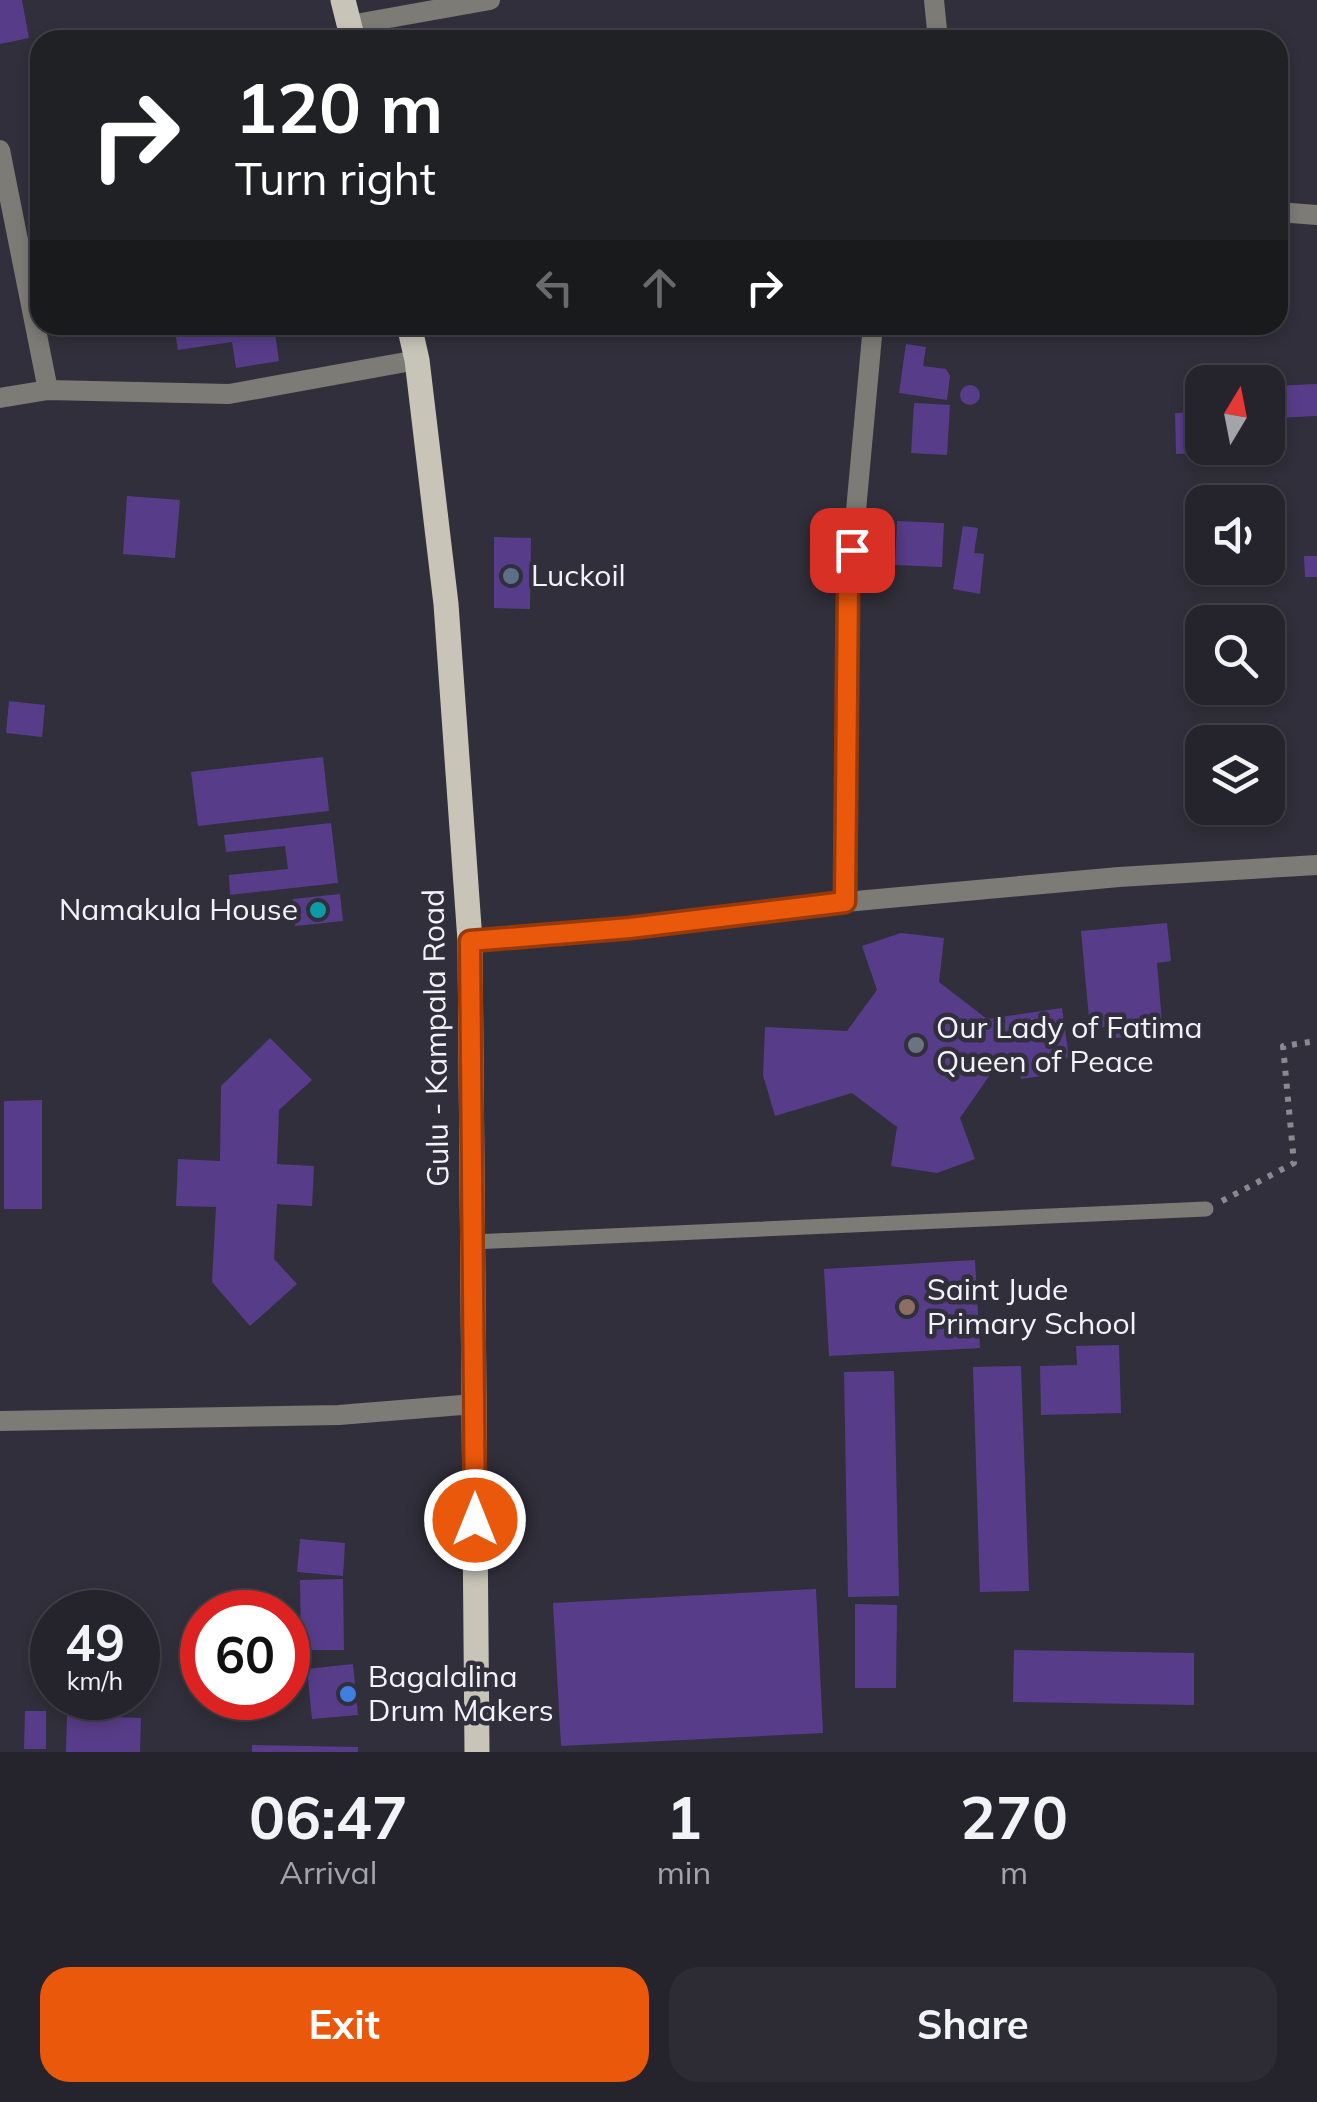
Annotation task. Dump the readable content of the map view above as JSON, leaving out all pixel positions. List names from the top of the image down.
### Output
{
  "streets": {
    "main road": ["Gulu - Kampala Road"]
  },
  "places": [
    "Luckoil",
    "Namakula House",
    "Our Lady of Fatima Queen of Peace",
    "Saint Jude Primary School",
    "Bagalalina Drum Makers"
  ],
  "north": "top",
  "page": {
    "turn": ["120 m", "Turn right"],
    "speed": "49 km/h",
    "limit": "60",
    "eta": [
      "06:47",
      "Arrival",
      "1",
      "min",
      "270",
      "m"
    ],
    "buttons": ["Exit", "Share"]
  }
}
